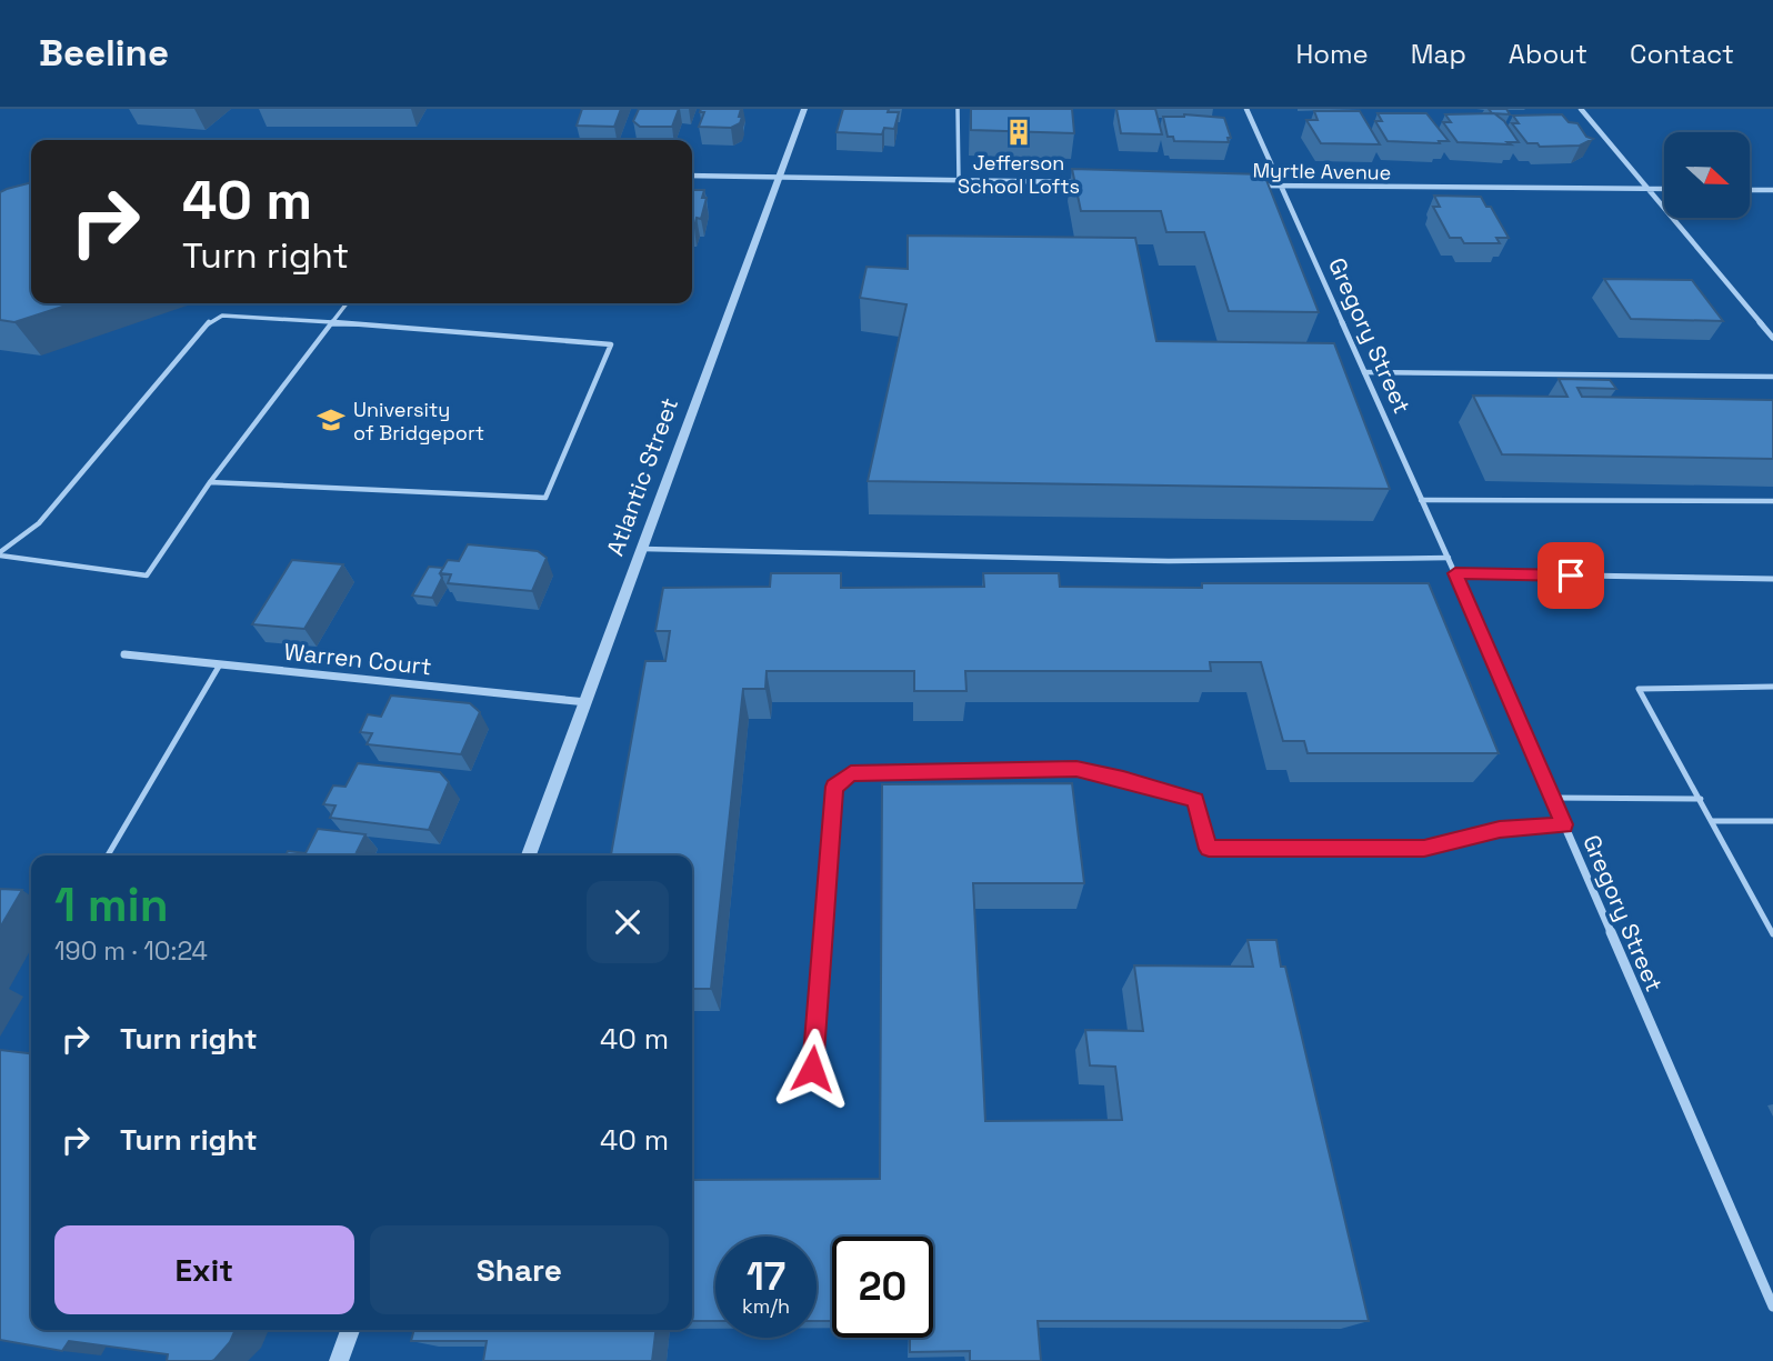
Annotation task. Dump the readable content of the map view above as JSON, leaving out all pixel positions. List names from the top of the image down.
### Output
{
  "streets": {
    "street": [
      "Myrtle Avenue",
      "Gregory Street",
      "Atlantic Street",
      "Warren Court"
    ]
  },
  "crossings": [
    ["Myrtle Avenue", "Gregory Street"],
    ["Atlantic Street", "Warren Court"]
  ],
  "places": {
    "building": ["Jefferson School Lofts"],
    "school or university": ["University of Bridgeport"]
  },
  "north": "right",
  "page": {
    "header": "Beeline",
    "nav": [
      "Home",
      "Map",
      "About",
      "Contact"
    ],
    "turn": ["40 m", "Turn right"],
    "heading": ["1 min", "190 m · 10:24"],
    "list": [
      {
        "name": "Turn right",
        "value": "40 m"
      },
      {
        "name": "Turn right",
        "value": "40 m"
      }
    ],
    "buttons": ["Exit", "Share"],
    "speed": "17 km/h",
    "limit": "20"
  }
}
